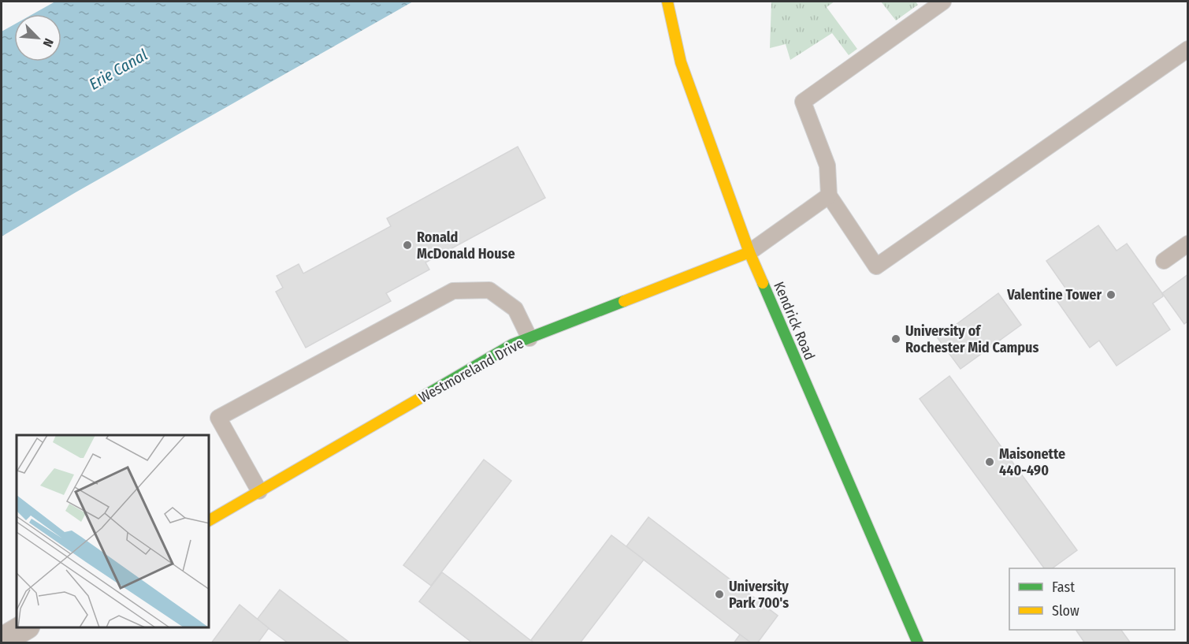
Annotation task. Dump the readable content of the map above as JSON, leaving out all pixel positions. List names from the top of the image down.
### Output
{
  "streets": {
    "street": ["Kendrick Road", "Westmoreland Drive"]
  },
  "crossings": [
    ["Kendrick Road", "Westmoreland Drive"]
  ],
  "water": ["Erie Canal"],
  "places": [
    "Ronald McDonald House",
    "Valentine Tower",
    "University of Rochester Mid Campus",
    "Maisonette 440-490",
    "University Park 700's"
  ],
  "legend": ["Fast", "Slow"],
  "north": "bottom right"
}
